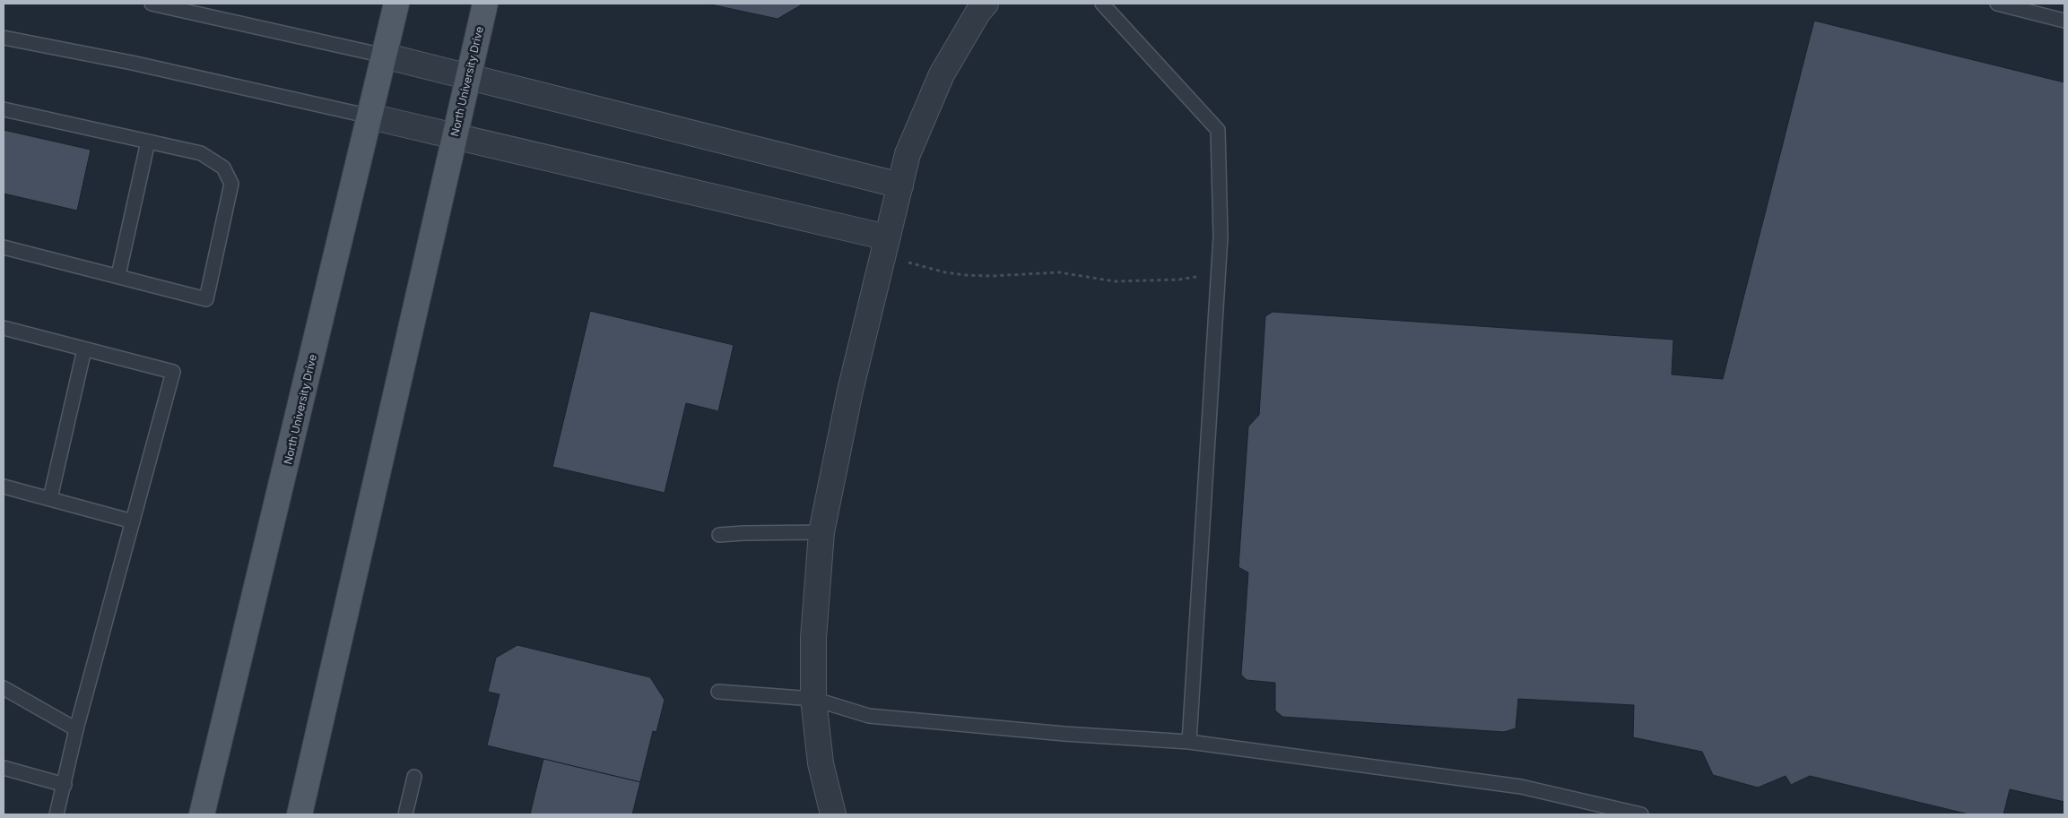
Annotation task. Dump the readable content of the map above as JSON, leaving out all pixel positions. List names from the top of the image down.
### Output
{
  "streets": {
    "main road": ["North University Drive"]
  }
}
